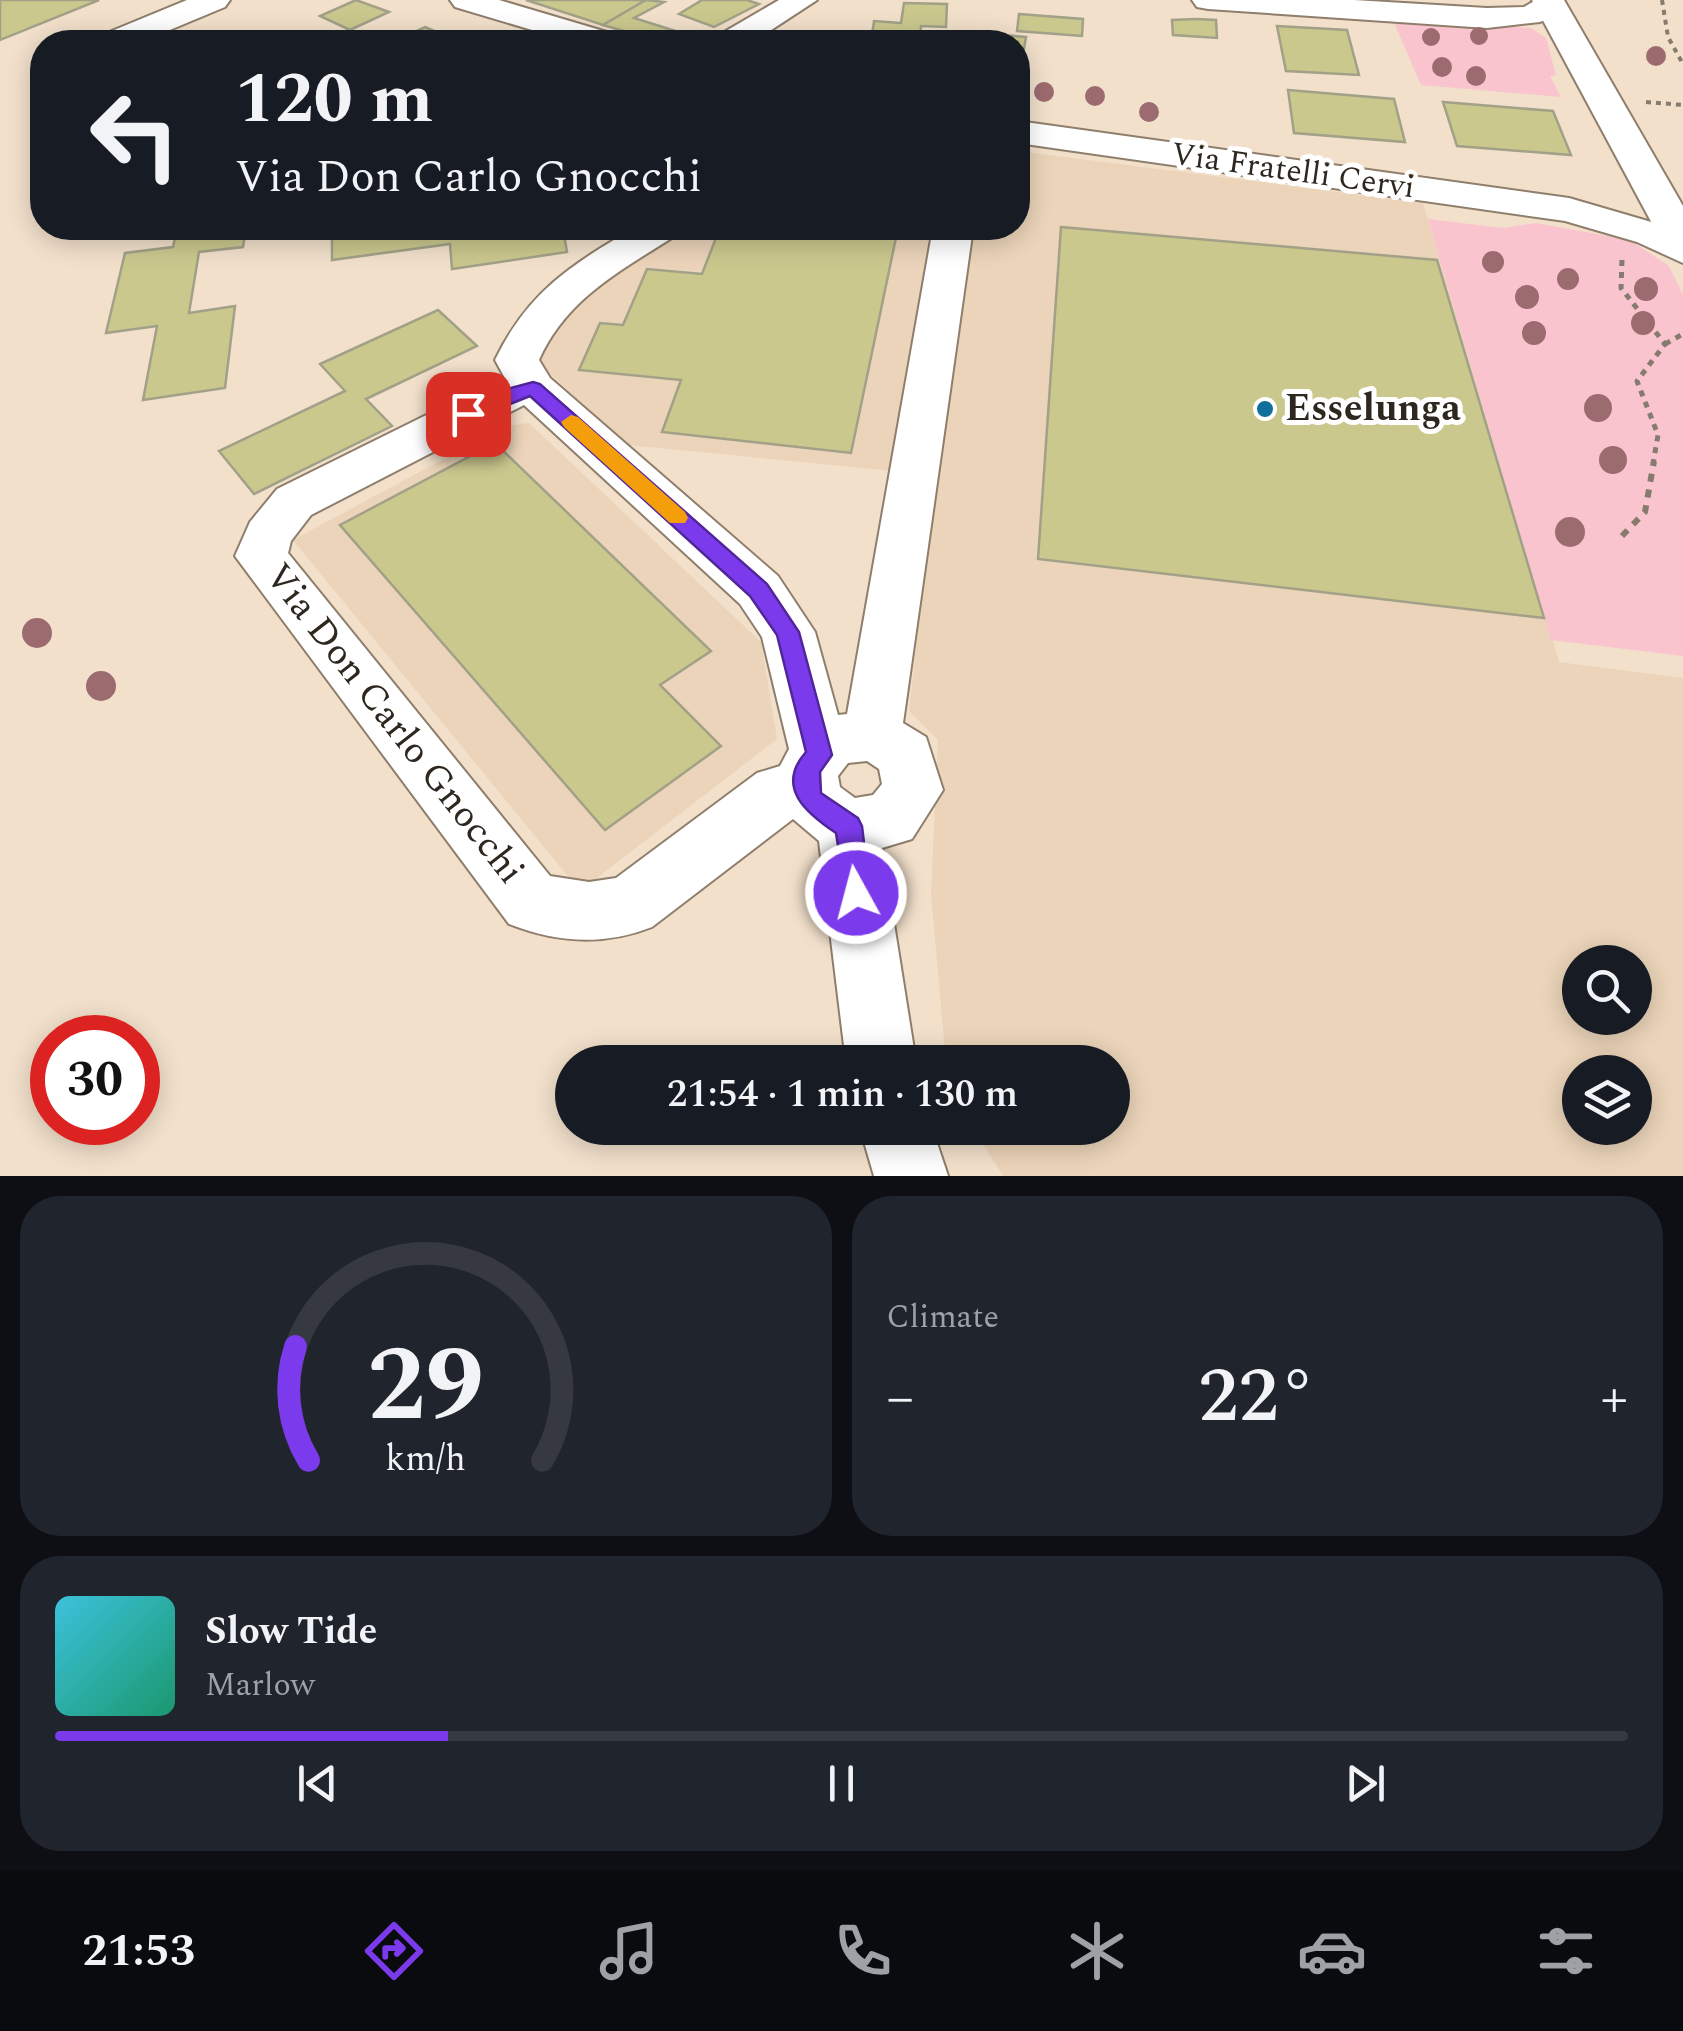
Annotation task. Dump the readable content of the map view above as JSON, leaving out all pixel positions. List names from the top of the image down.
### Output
{
  "streets": {
    "street": ["Via Fratelli Cervi", "Via Don Carlo Gnocchi"]
  },
  "places": ["Esselunga"],
  "page": {
    "turn": ["120 m", "Via Don Carlo Gnocchi"],
    "limit": "30",
    "trip": "21:54 · 1 min · 130 m",
    "tile": "Climate",
    "heat": ["−", "22°", "+"],
    "song": ["Slow Tide", "Marlow"],
    "tabs": "21:53",
    "gauge": ["29", "km/h"]
  }
}
